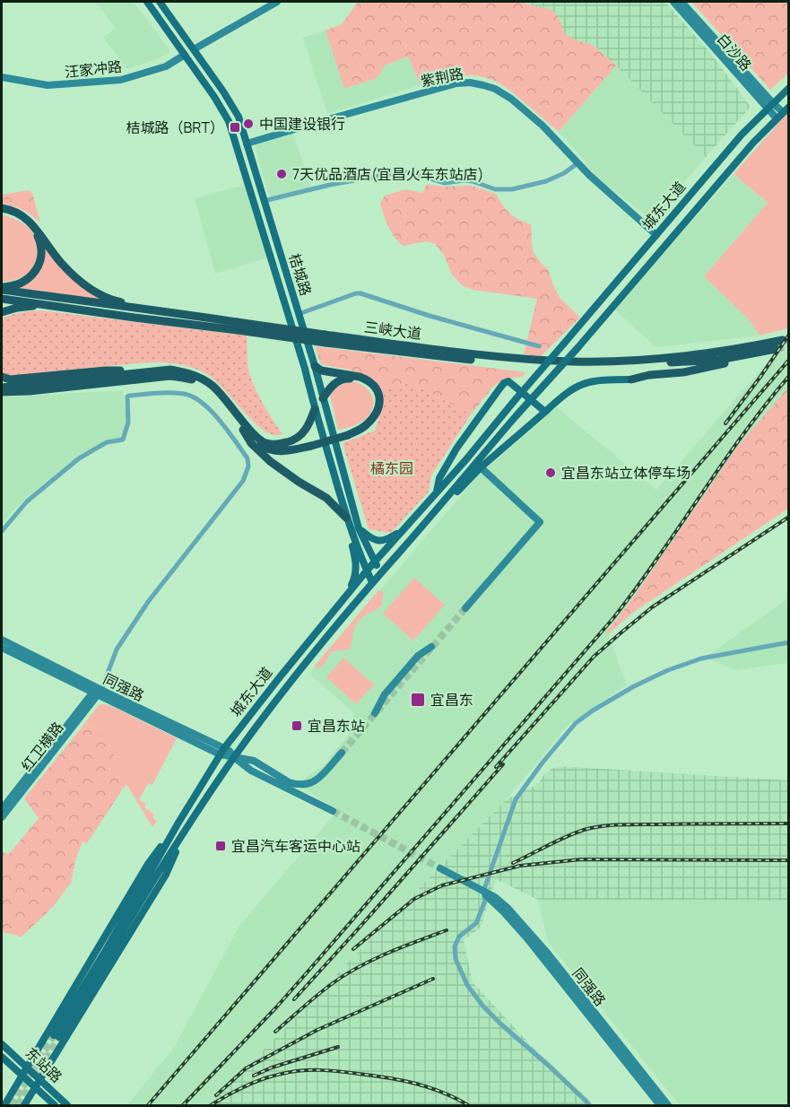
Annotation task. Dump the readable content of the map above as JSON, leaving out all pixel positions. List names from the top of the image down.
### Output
{
  "streets": {
    "highway": ["三峡大道"],
    "main road": ["城东大道", "桔城路", "东站路"],
    "street": [
      "白沙路",
      "汪家冲路",
      "紫荆路",
      "同强路",
      "红卫横路"
    ]
  },
  "crossings": [
    ["白沙路", "城东大道"],
    ["汪家冲路", "桔城路"],
    ["紫荆路", "城东大道"],
    ["紫荆路", "桔城路"],
    ["城东大道", "桔城路"],
    ["城东大道", "同强路"],
    ["同强路", "红卫横路"]
  ],
  "parks": ["橘东园"],
  "places": {
    "other": ["中国建设银行", "7天优品酒店(宜昌火车东站店)", "宜昌东站立体停车场"],
    "transit": [
      "桔城路（BRT）",
      "宜昌东",
      "宜昌东站",
      "宜昌汽车客运中心站"
    ]
  }
}
